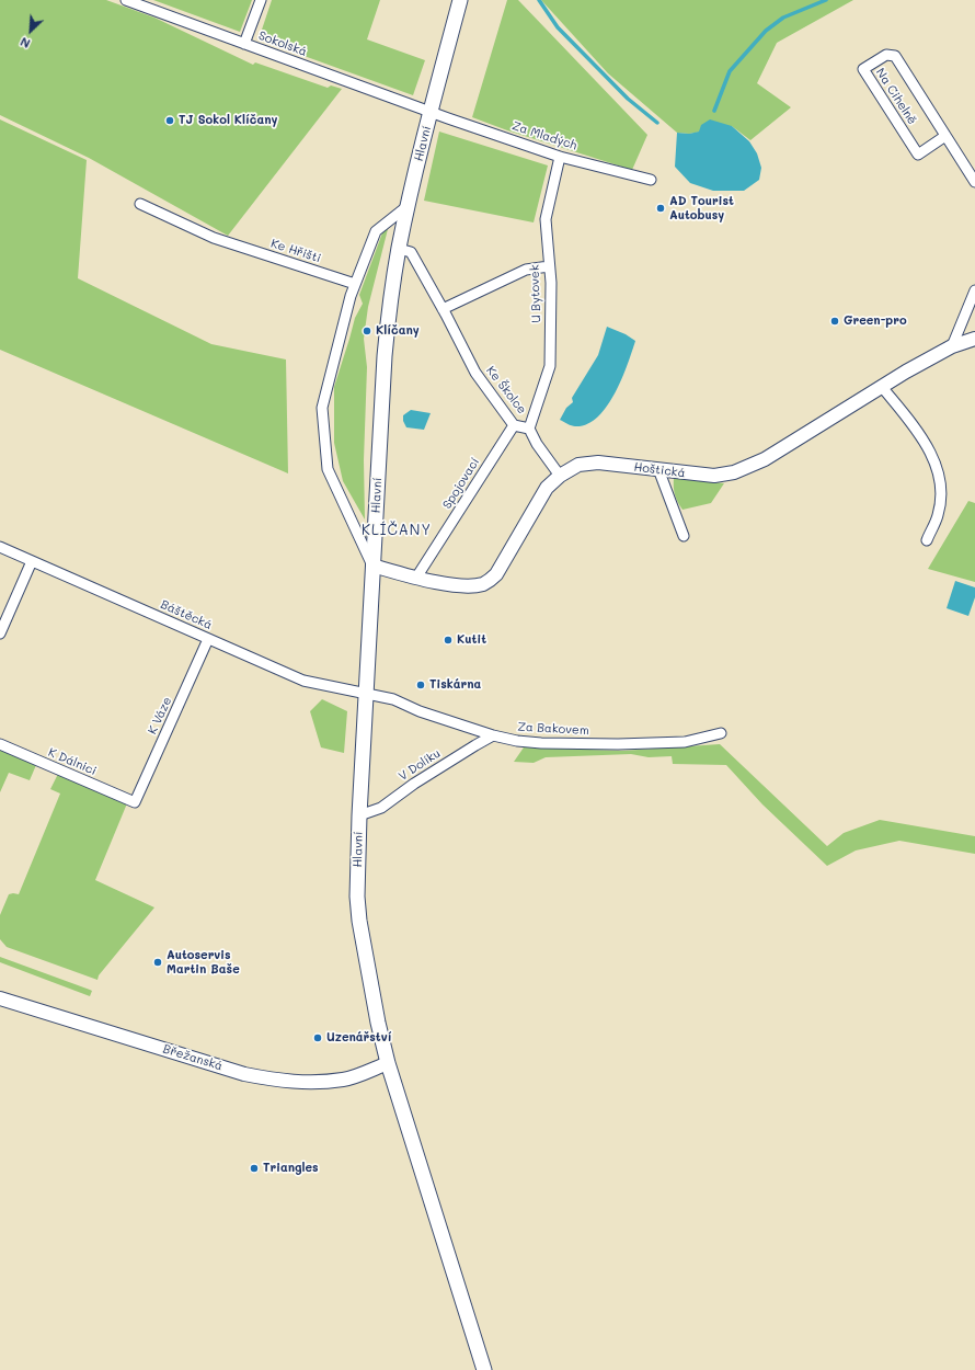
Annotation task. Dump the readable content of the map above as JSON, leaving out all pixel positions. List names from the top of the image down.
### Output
{
  "streets": {
    "main road": ["Hlavní"],
    "street": [
      "Sokolská",
      "Na Cihelně",
      "Za Mladých",
      "Ke Hřišti",
      "U Bytovek",
      "Ke Školce",
      "Hoštická",
      "Spojovací",
      "Báštěcká",
      "K Váze",
      "Za Bakovem",
      "K Dálnici",
      "V Dolíku",
      "Břežanská"
    ]
  },
  "crossings": [
    ["Sokolská", "Za Mladých"],
    ["Sokolská", "Hlavní"],
    ["Za Mladých", "Hlavní"],
    ["Za Mladých", "U Bytovek"],
    ["Hlavní", "Ke Školce"],
    ["Hlavní", "Hoštická"],
    ["Hlavní", "Báštěcká"],
    ["Hlavní", "Za Bakovem"],
    ["Hlavní", "V Dolíku"],
    ["Hlavní", "Břežanská"],
    ["U Bytovek", "Ke Školce"],
    ["Ke Školce", "Hoštická"],
    ["Ke Školce", "Spojovací"],
    ["Hoštická", "Spojovací"],
    ["Báštěcká", "K Váze"],
    ["Báštěcká", "Za Bakovem"],
    ["K Váze", "K Dálnici"],
    ["Za Bakovem", "V Dolíku"]
  ],
  "districts": ["KLÍČANY"],
  "places": [
    "TJ Sokol Klíčany",
    "AD Tourist Autobusy",
    "Green-pro",
    "Klíčany",
    "Kutit",
    "Tiskárna",
    "Autoservis Martin Baše",
    "Uzenářství",
    "Triangles"
  ],
  "north": "bottom left"
}
